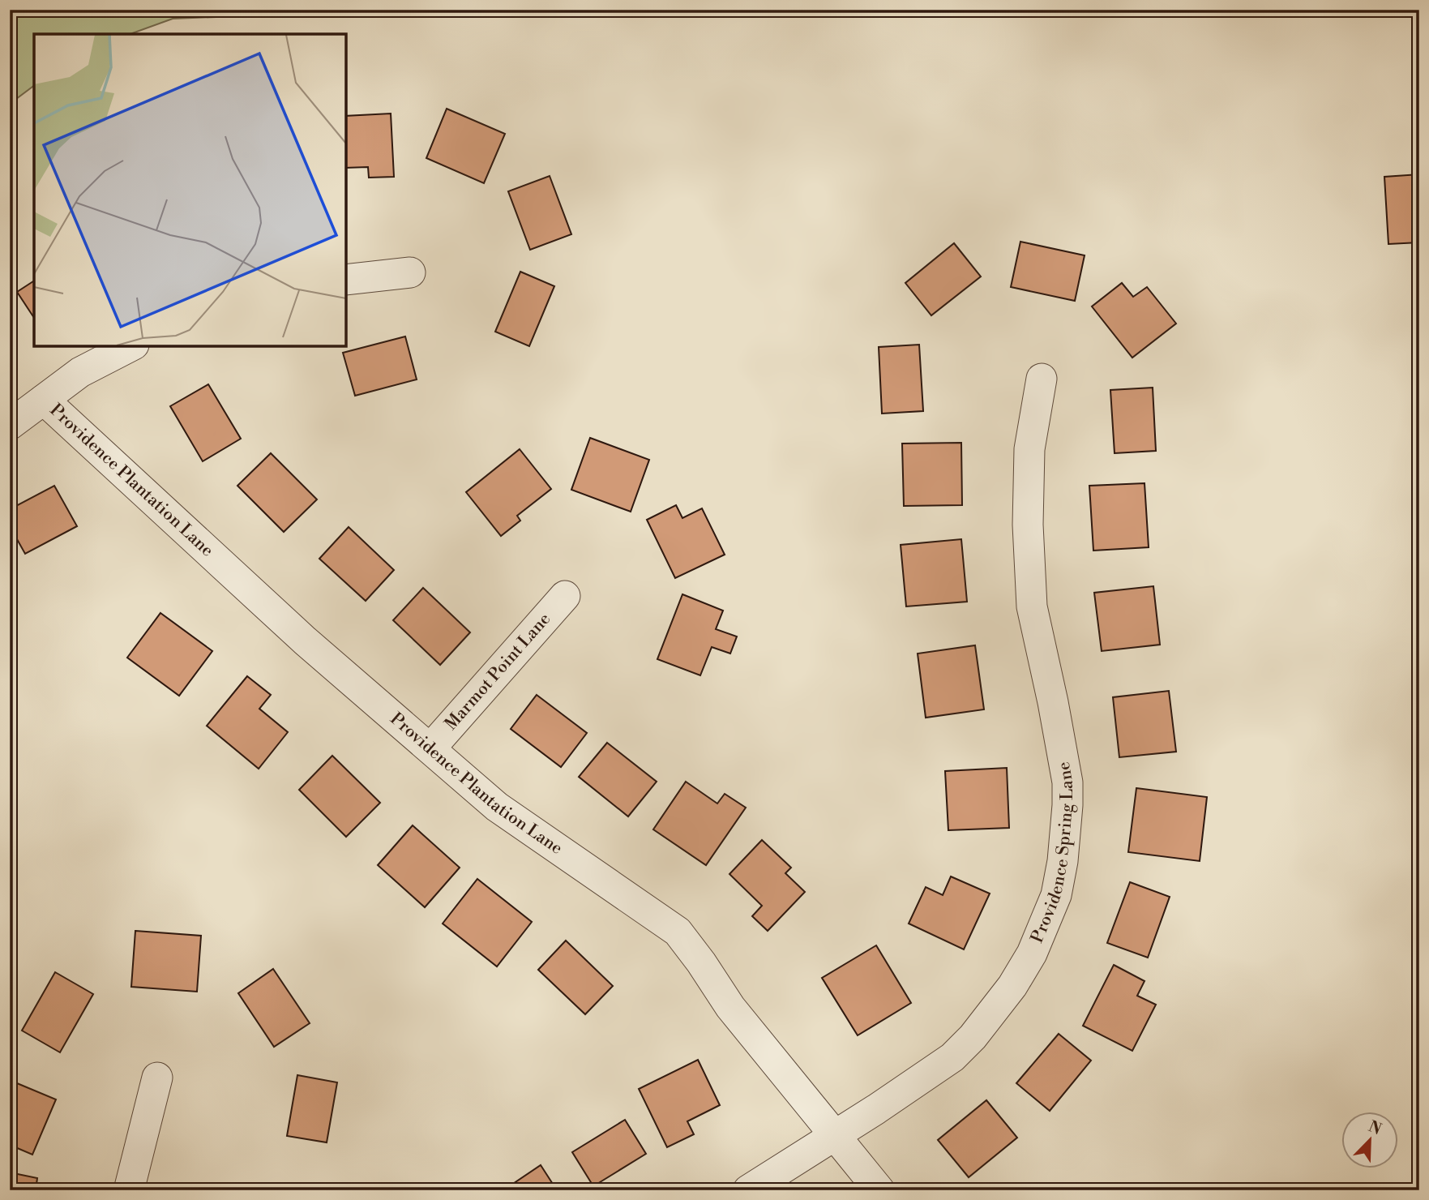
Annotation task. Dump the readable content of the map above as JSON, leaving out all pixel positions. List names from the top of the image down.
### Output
{
  "streets": {
    "street": ["Providence Plantation Lane", "Marmot Point Lane", "Providence Spring Lane"]
  },
  "crossings": [
    ["Providence Plantation Lane", "Marmot Point Lane"],
    ["Providence Plantation Lane", "Providence Spring Lane"]
  ],
  "north": "top right"
}
